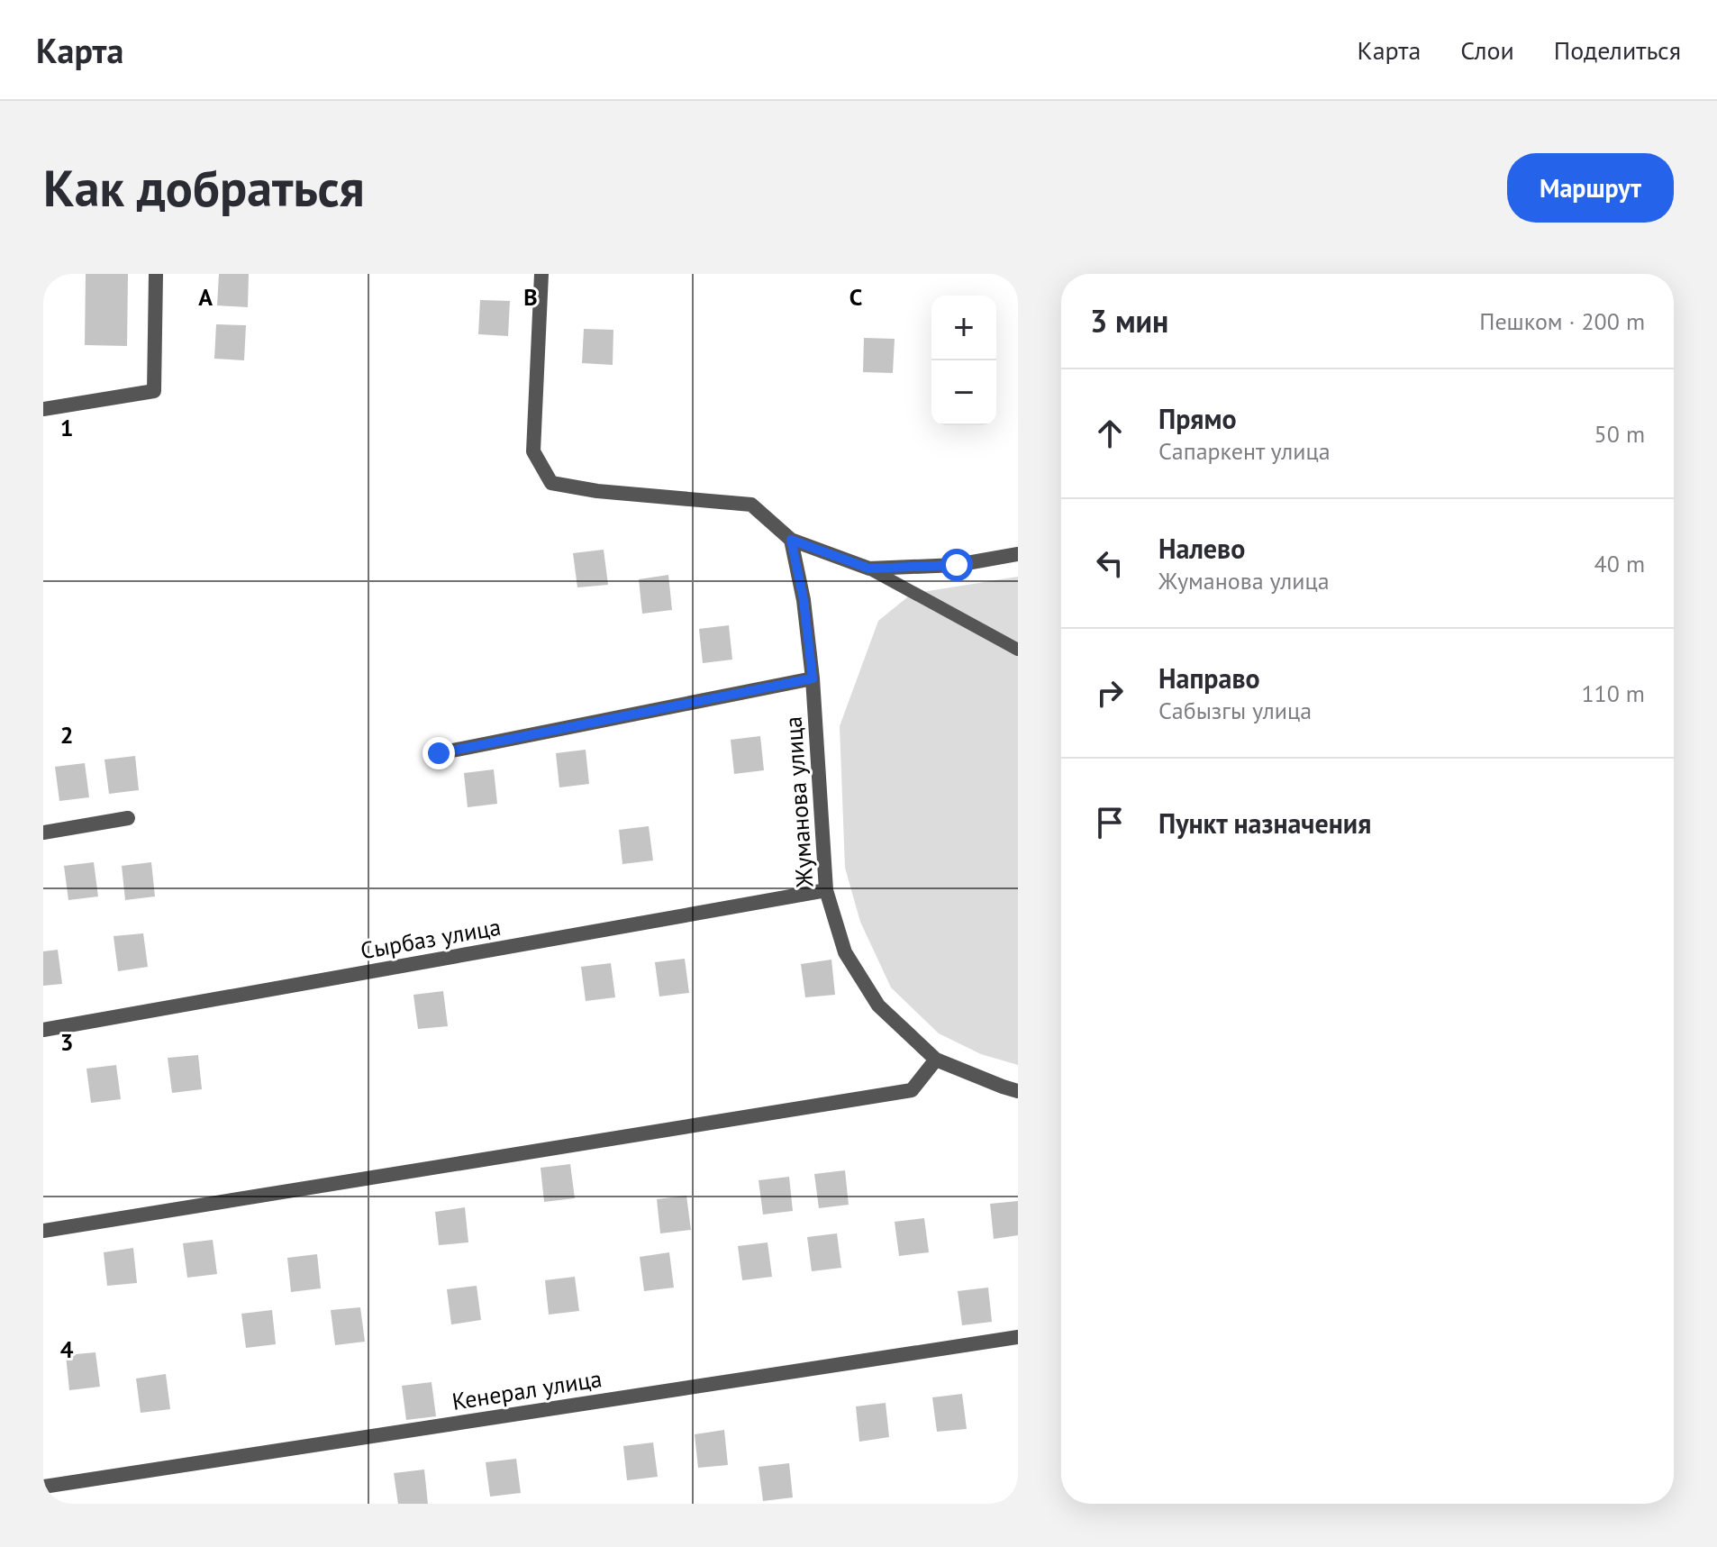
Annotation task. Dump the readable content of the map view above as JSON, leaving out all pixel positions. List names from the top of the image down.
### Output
{
  "streets": {
    "street": ["Жуманова улица", "Сырбаз улица", "Кенерал улица"]
  },
  "crossings": [
    ["Жуманова улица", "Сырбаз улица"]
  ],
  "page": {
    "header": "Карта",
    "nav": ["Карта", "Слои", "Поделиться"],
    "buttons": "Маршрут",
    "title": "Как добраться",
    "heading": ["3 мин", "Пешком · 200 m"],
    "map_buttons": ["+", "−"],
    "list": [
      ["Прямо", "Сапаркент улица", "50 m"],
      ["Налево", "Жуманова улица", "40 m"],
      ["Направо", "Сабызгы улица", "110 m"],
      "Пункт назначения"
    ]
  },
  "grid": {
    "columns": ["A", "B", "C"],
    "rows": [
      "1",
      "2",
      "3",
      "4"
    ]
  }
}
